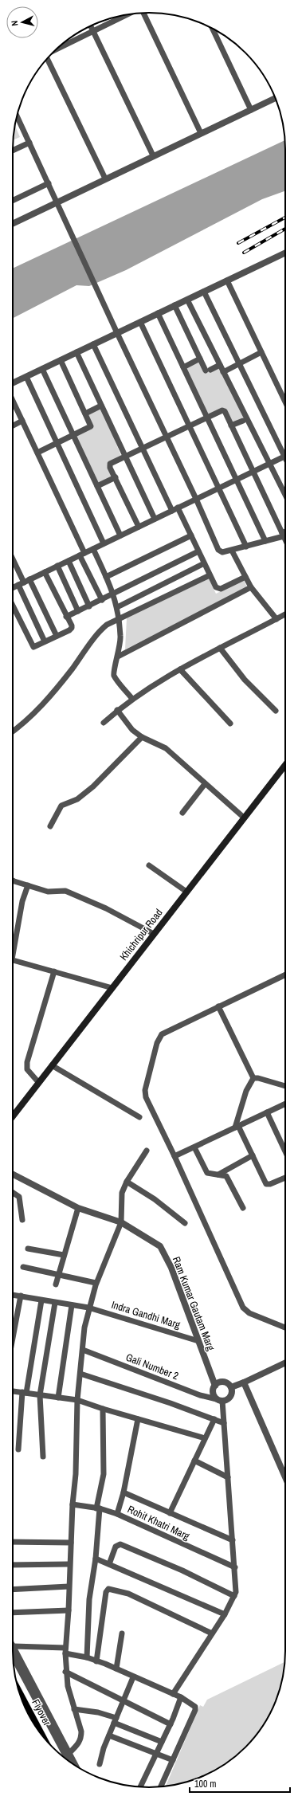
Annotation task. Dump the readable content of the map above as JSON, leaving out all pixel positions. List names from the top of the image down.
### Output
{
  "streets": {
    "highway": ["Flyover"],
    "main road": ["Khichripur Road"],
    "street": [
      "Ram Kumar Gautam Marg",
      "Indra Gandhi Marg",
      "Gali Number 2",
      "Rohit Khatri Marg"
    ]
  },
  "crossings": [
    ["Ram Kumar Gautam Marg", "Indra Gandhi Marg"],
    ["Ram Kumar Gautam Marg", "Gali Number 2"]
  ],
  "scale_bar": "100 m",
  "north": "left"
}
